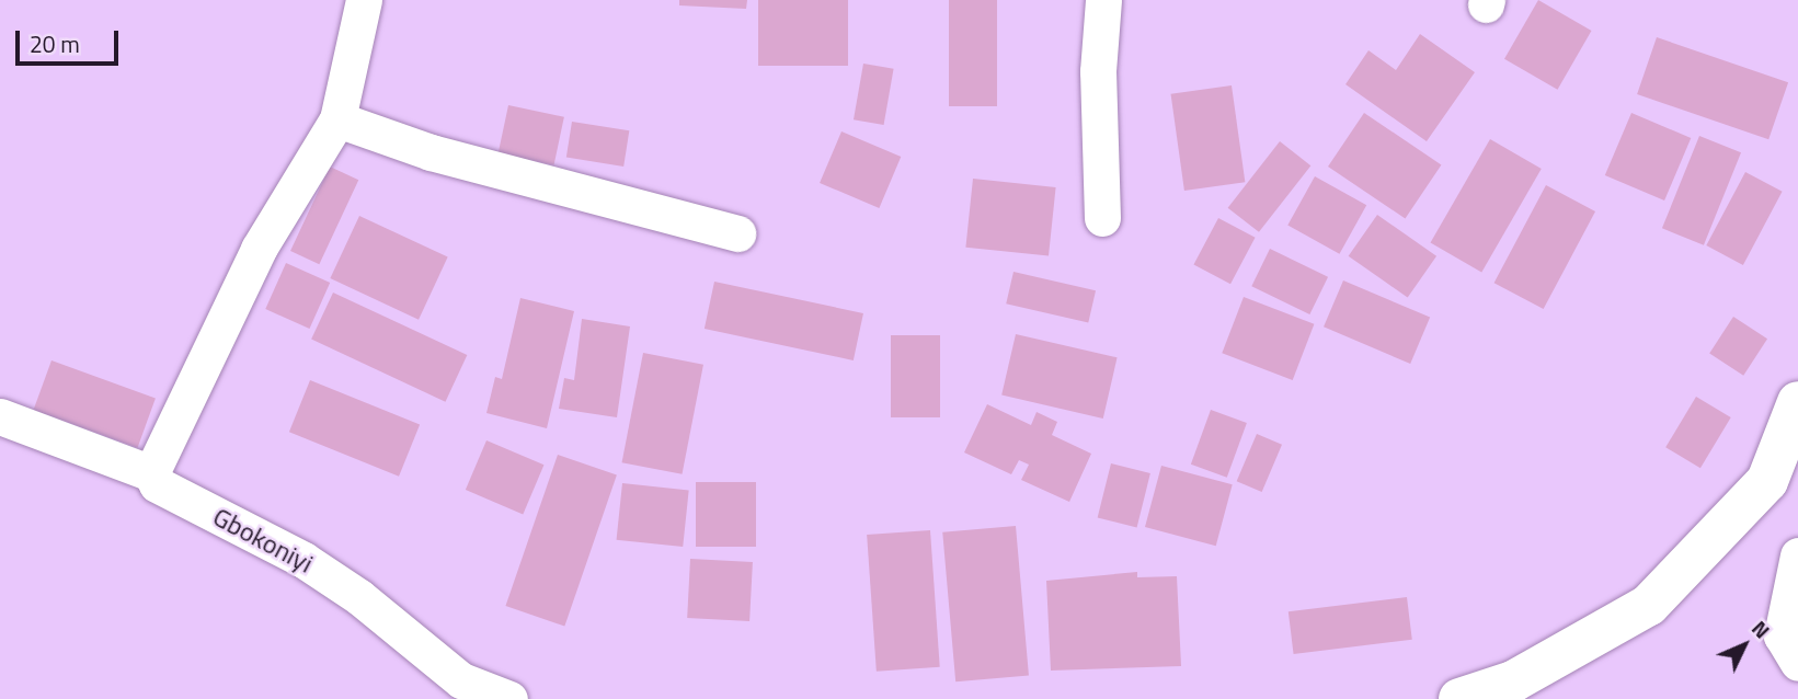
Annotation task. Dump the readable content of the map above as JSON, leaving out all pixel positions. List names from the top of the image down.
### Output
{
  "streets": {
    "street": ["Gbokoniyi"]
  },
  "scale_bar": "20 m",
  "north": "top right"
}
